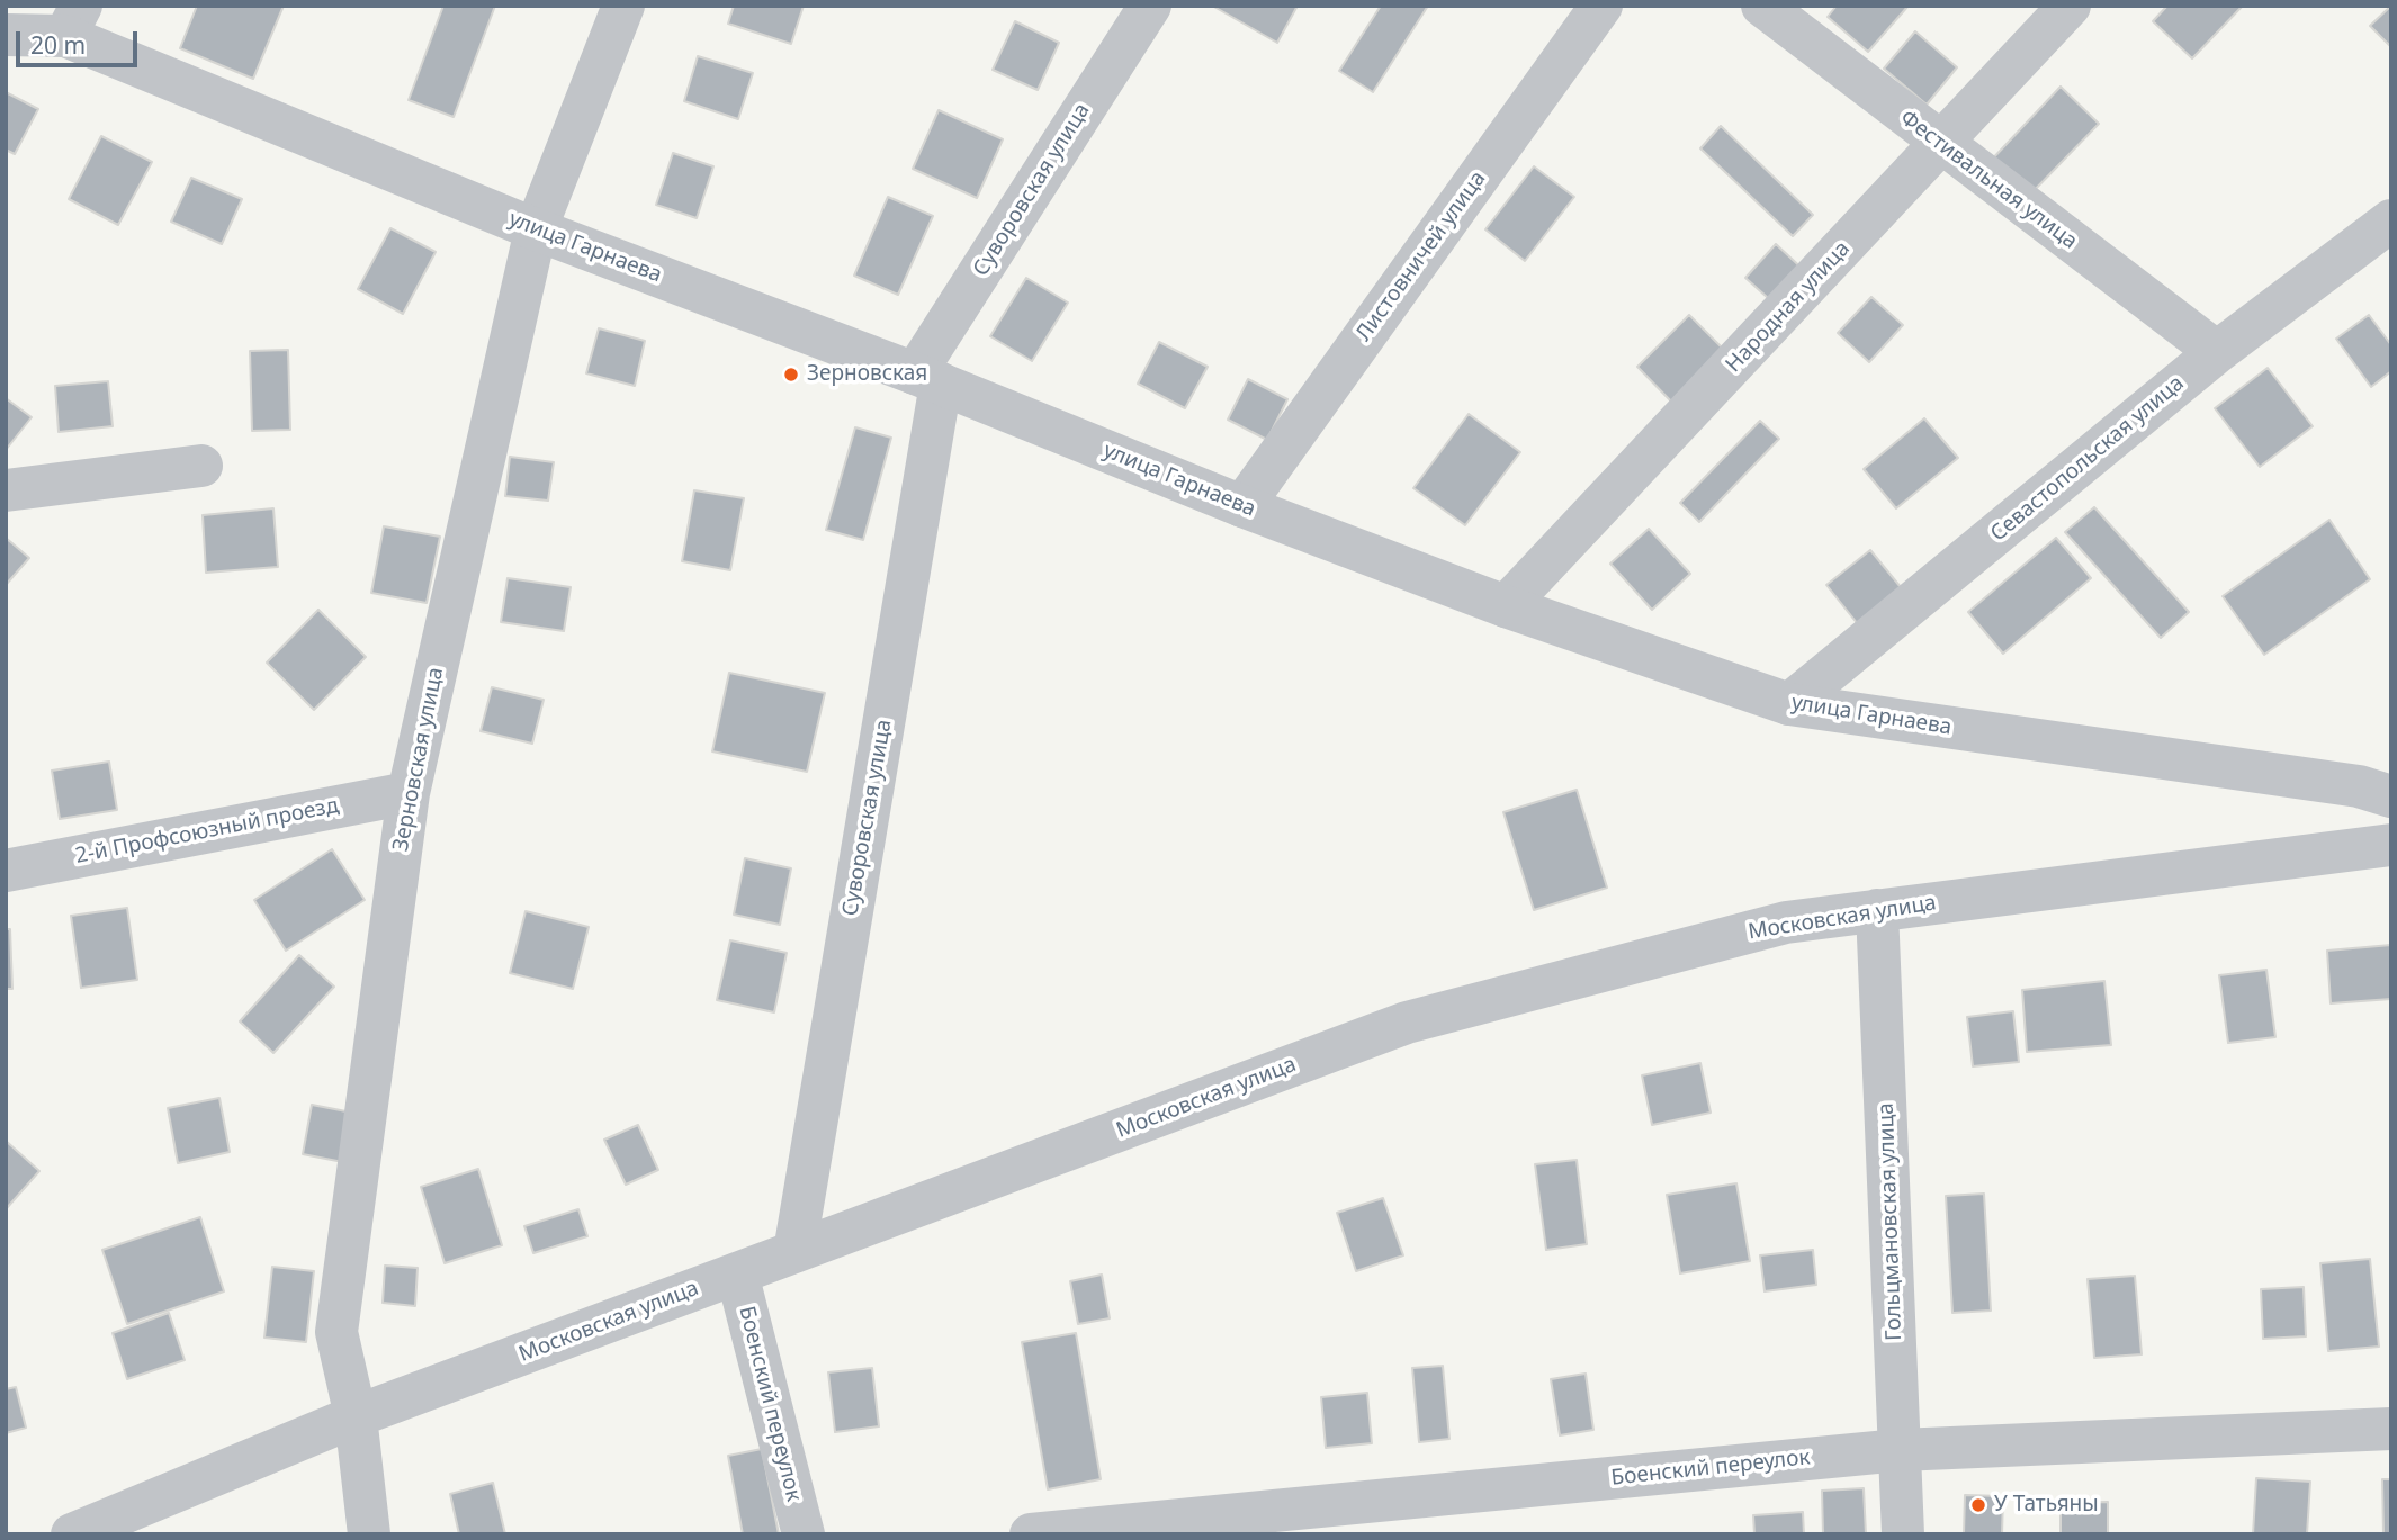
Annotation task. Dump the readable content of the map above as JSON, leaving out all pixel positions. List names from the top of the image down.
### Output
{
  "streets": {
    "street": [
      "Фестивальная улица",
      "Суворовская улица",
      "улица Гарнаева",
      "Листовничей улица",
      "Народная улица",
      "Севастопольская улица",
      "Зерновская улица",
      "2-й Профсоюзный проезд",
      "Московская улица",
      "Гольцмановская улица",
      "Боенский переулок"
    ]
  },
  "crossings": [
    ["Фестивальная улица", "Народная улица"],
    ["Фестивальная улица", "Севастопольская улица"],
    ["Суворовская улица", "улица Гарнаева"],
    ["Суворовская улица", "Московская улица"],
    ["улица Гарнаева", "Листовничей улица"],
    ["улица Гарнаева", "Народная улица"],
    ["улица Гарнаева", "Севастопольская улица"],
    ["улица Гарнаева", "Зерновская улица"],
    ["Зерновская улица", "2-й Профсоюзный проезд"],
    ["Зерновская улица", "Московская улица"],
    ["Московская улица", "Гольцмановская улица"],
    ["Московская улица", "Боенский переулок"],
    ["Гольцмановская улица", "Боенский переулок"]
  ],
  "places": ["Зерновская", "У Татьяны"],
  "scale_bar": "20 m"
}
